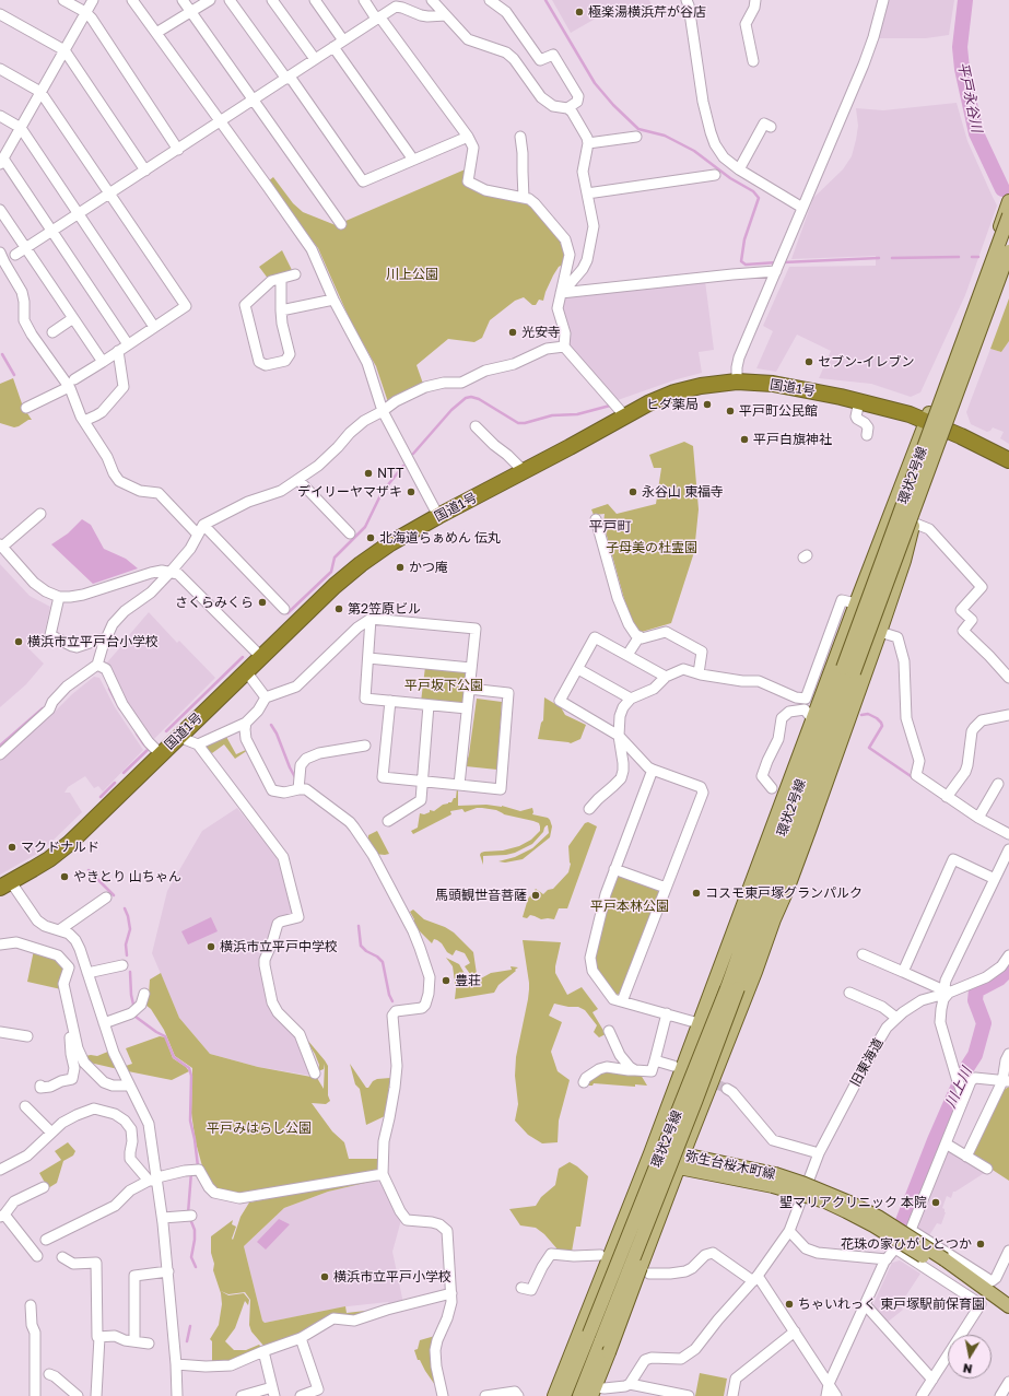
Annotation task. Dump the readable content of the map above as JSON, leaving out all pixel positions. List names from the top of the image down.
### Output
{
  "streets": {
    "highway": ["国道1号"],
    "main road": ["環状2号線", "弥生台桜木町線"],
    "street": ["旧東海道"]
  },
  "districts": ["平戸町"],
  "water": ["平戸永谷川", "川上川"],
  "parks": [
    "川上公園",
    "子母美の杜霊園",
    "平戸坂下公園",
    "平戸本林公園",
    "平戸みはらし公園"
  ],
  "places": [
    "極楽湯横浜芹が谷店",
    "光安寺",
    "セブン-イレブン",
    "ヒダ薬局",
    "平戸町公民館",
    "平戸白旗神社",
    "NTT",
    "デイリーヤマザキ",
    "永谷山 東福寺",
    "北海道らぁめん 伝丸",
    "かつ庵",
    "さくらみくら",
    "第2笠原ビル",
    "横浜市立平戸台小学校",
    "マクドナルド",
    "やきとり 山ちゃん",
    "コスモ東戸塚グランパルク",
    "馬頭観世音菩薩",
    "横浜市立平戸中学校",
    "豊荘",
    "聖マリアクリニック 本院",
    "花珠の家ひがしとつか",
    "横浜市立平戸小学校",
    "ちゃいれっく 東戸塚駅前保育園"
  ],
  "north": "bottom"
}
